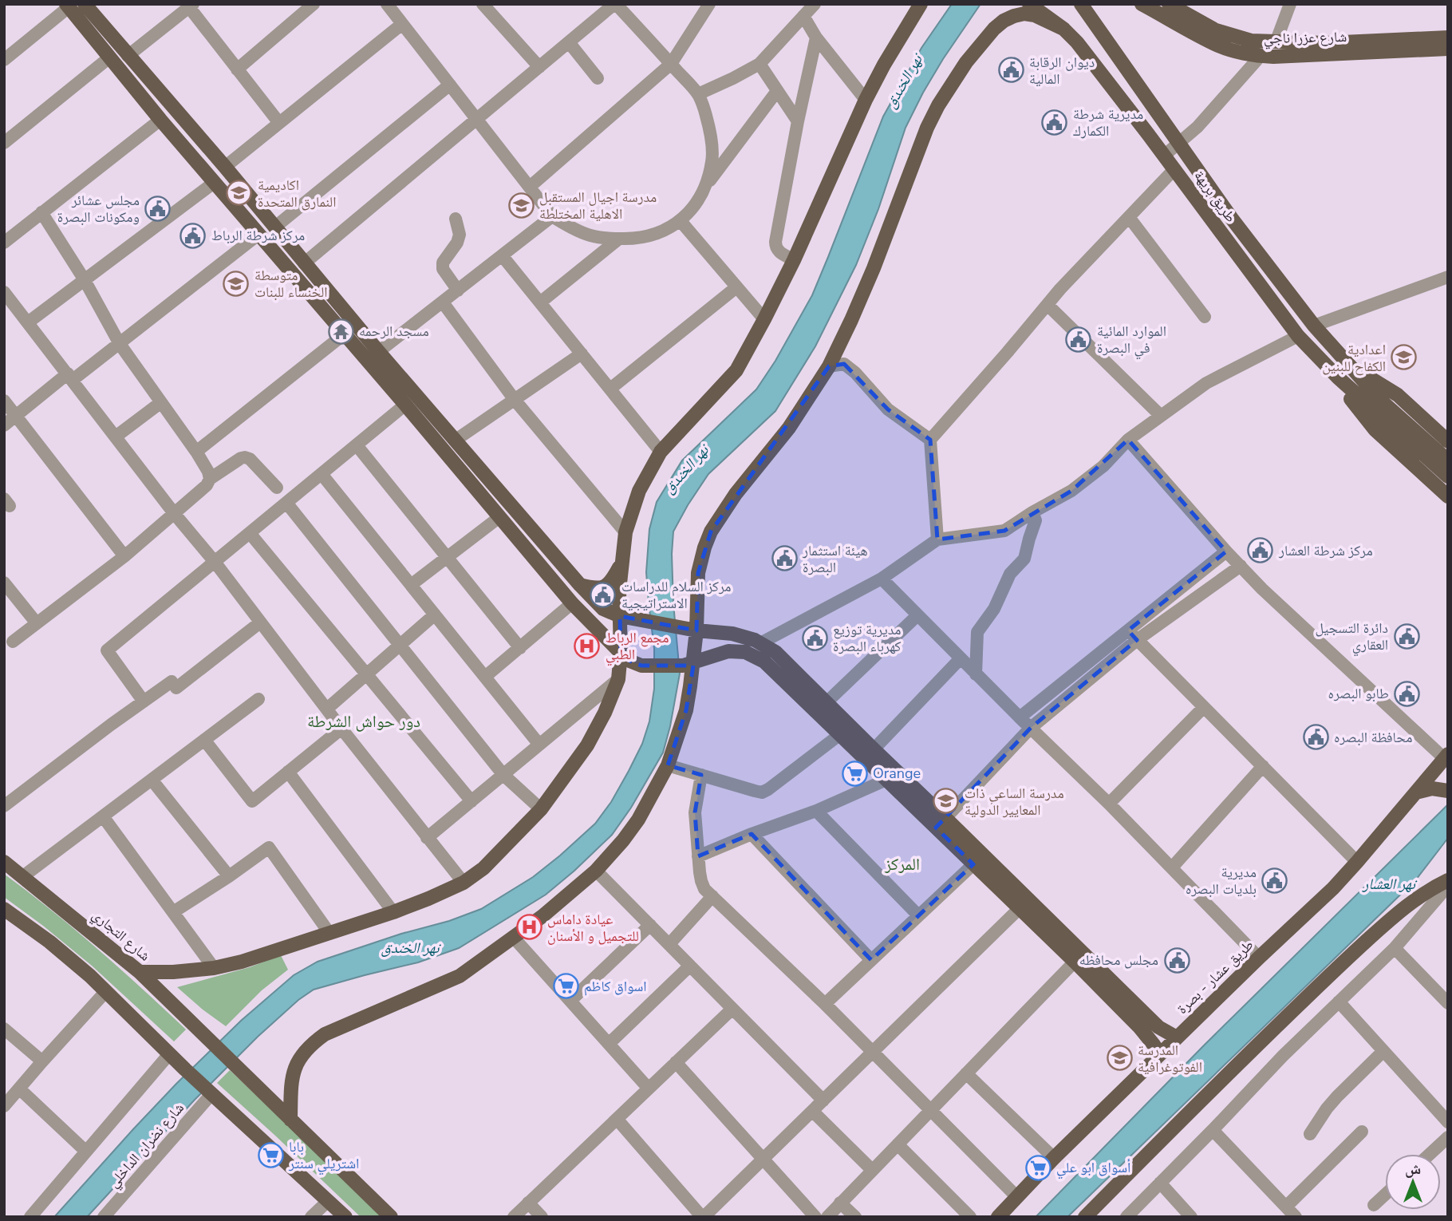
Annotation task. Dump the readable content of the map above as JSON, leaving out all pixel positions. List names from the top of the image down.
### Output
{
  "streets": {
    "main road": [
      "شارع عزرا ناجي",
      "طريق بريهة",
      "شارع التجاري",
      "طريق عشار - بصرة"
    ],
    "street": ["شارع نضران الداخلي"]
  },
  "districts": ["دور حواش الشرطة", "المركز"],
  "water": ["نهر الخندق", "نهر العشار"],
  "places": {
    "public building": [
      "ديوان الرقابة المالية",
      "مديرية شرطة الكمارك",
      "مجلس عشائر ومكونات البصرة",
      "مركز شرطة الرباط",
      "الموارد المائية في البصرة",
      "مركز شرطة العشار",
      "هيئة استثمار البصرة",
      "مركز السلام للدراسات الاستراتيجية",
      "دائرة التسجيل العقاري",
      "مديرية توزيع كهرباء البصرة",
      "طابو البصره",
      "محافظة البصره",
      "مديرية بلديات البصره",
      "مجلس محافظه"
    ],
    "school or university": [
      "اكاديمية النمارق المتحدة",
      "مدرسة اجيال المستقبل الاهلية المختلطة",
      "متوسطة الخنساء للبنات",
      "اعدادية الكفاح للبنين",
      "مدرسة الساعي ذات المعايير الدولية",
      "المدرسة الفوتوغرافية"
    ],
    "temple": ["مسجد الرحمه"],
    "hospital": ["مجمع الرباط الطبي", "عيادة داماس للتجميل و الأسنان"],
    "supermarket": [
      "Orange",
      "اسواق كاظم",
      "بابا اشتريلي سنتر",
      "أسواق ابو علي"
    ]
  },
  "north": "top"
}
